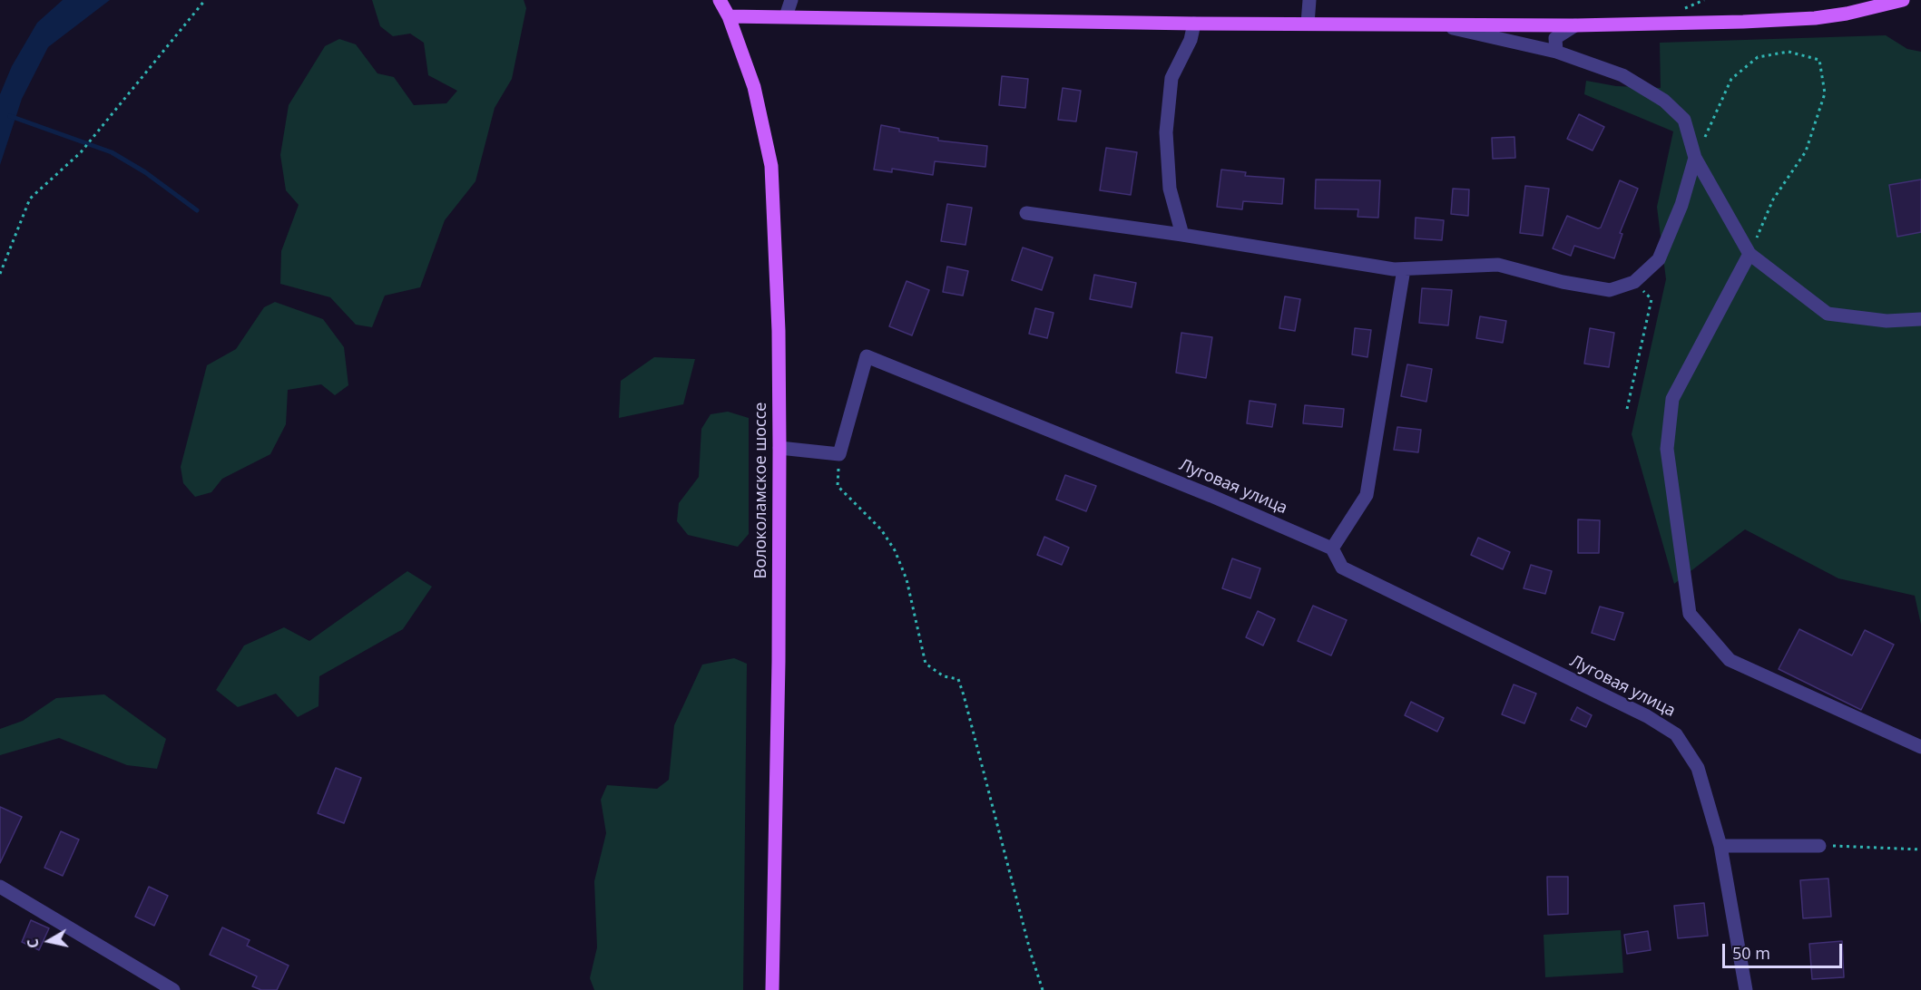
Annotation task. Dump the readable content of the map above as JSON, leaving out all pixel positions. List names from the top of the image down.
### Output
{
  "streets": {
    "main road": ["Волоколамское шоссе"],
    "street": ["Луговая улица"]
  },
  "scale_bar": "50 m",
  "north": "left"
}
